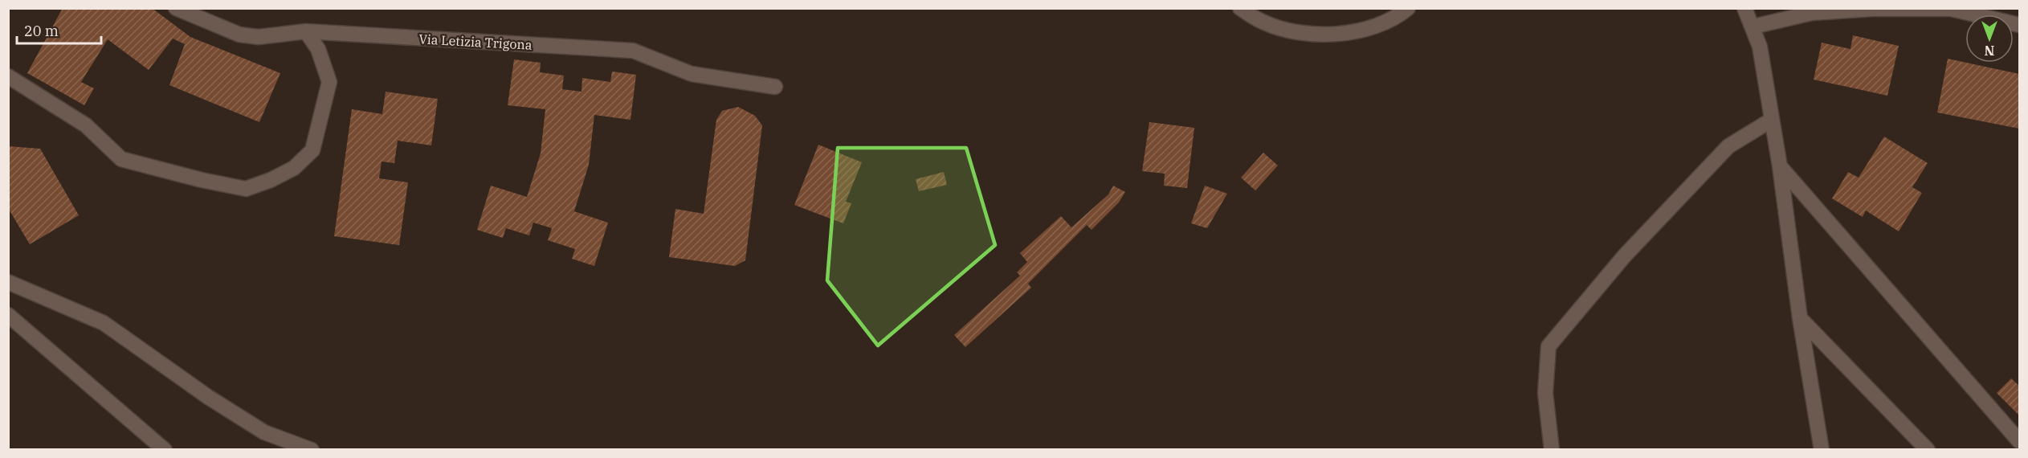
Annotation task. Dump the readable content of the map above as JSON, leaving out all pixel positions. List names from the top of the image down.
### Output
{
  "streets": {
    "street": ["Via Letizia Trigona"]
  },
  "scale_bar": "20 m",
  "north": "bottom"
}
